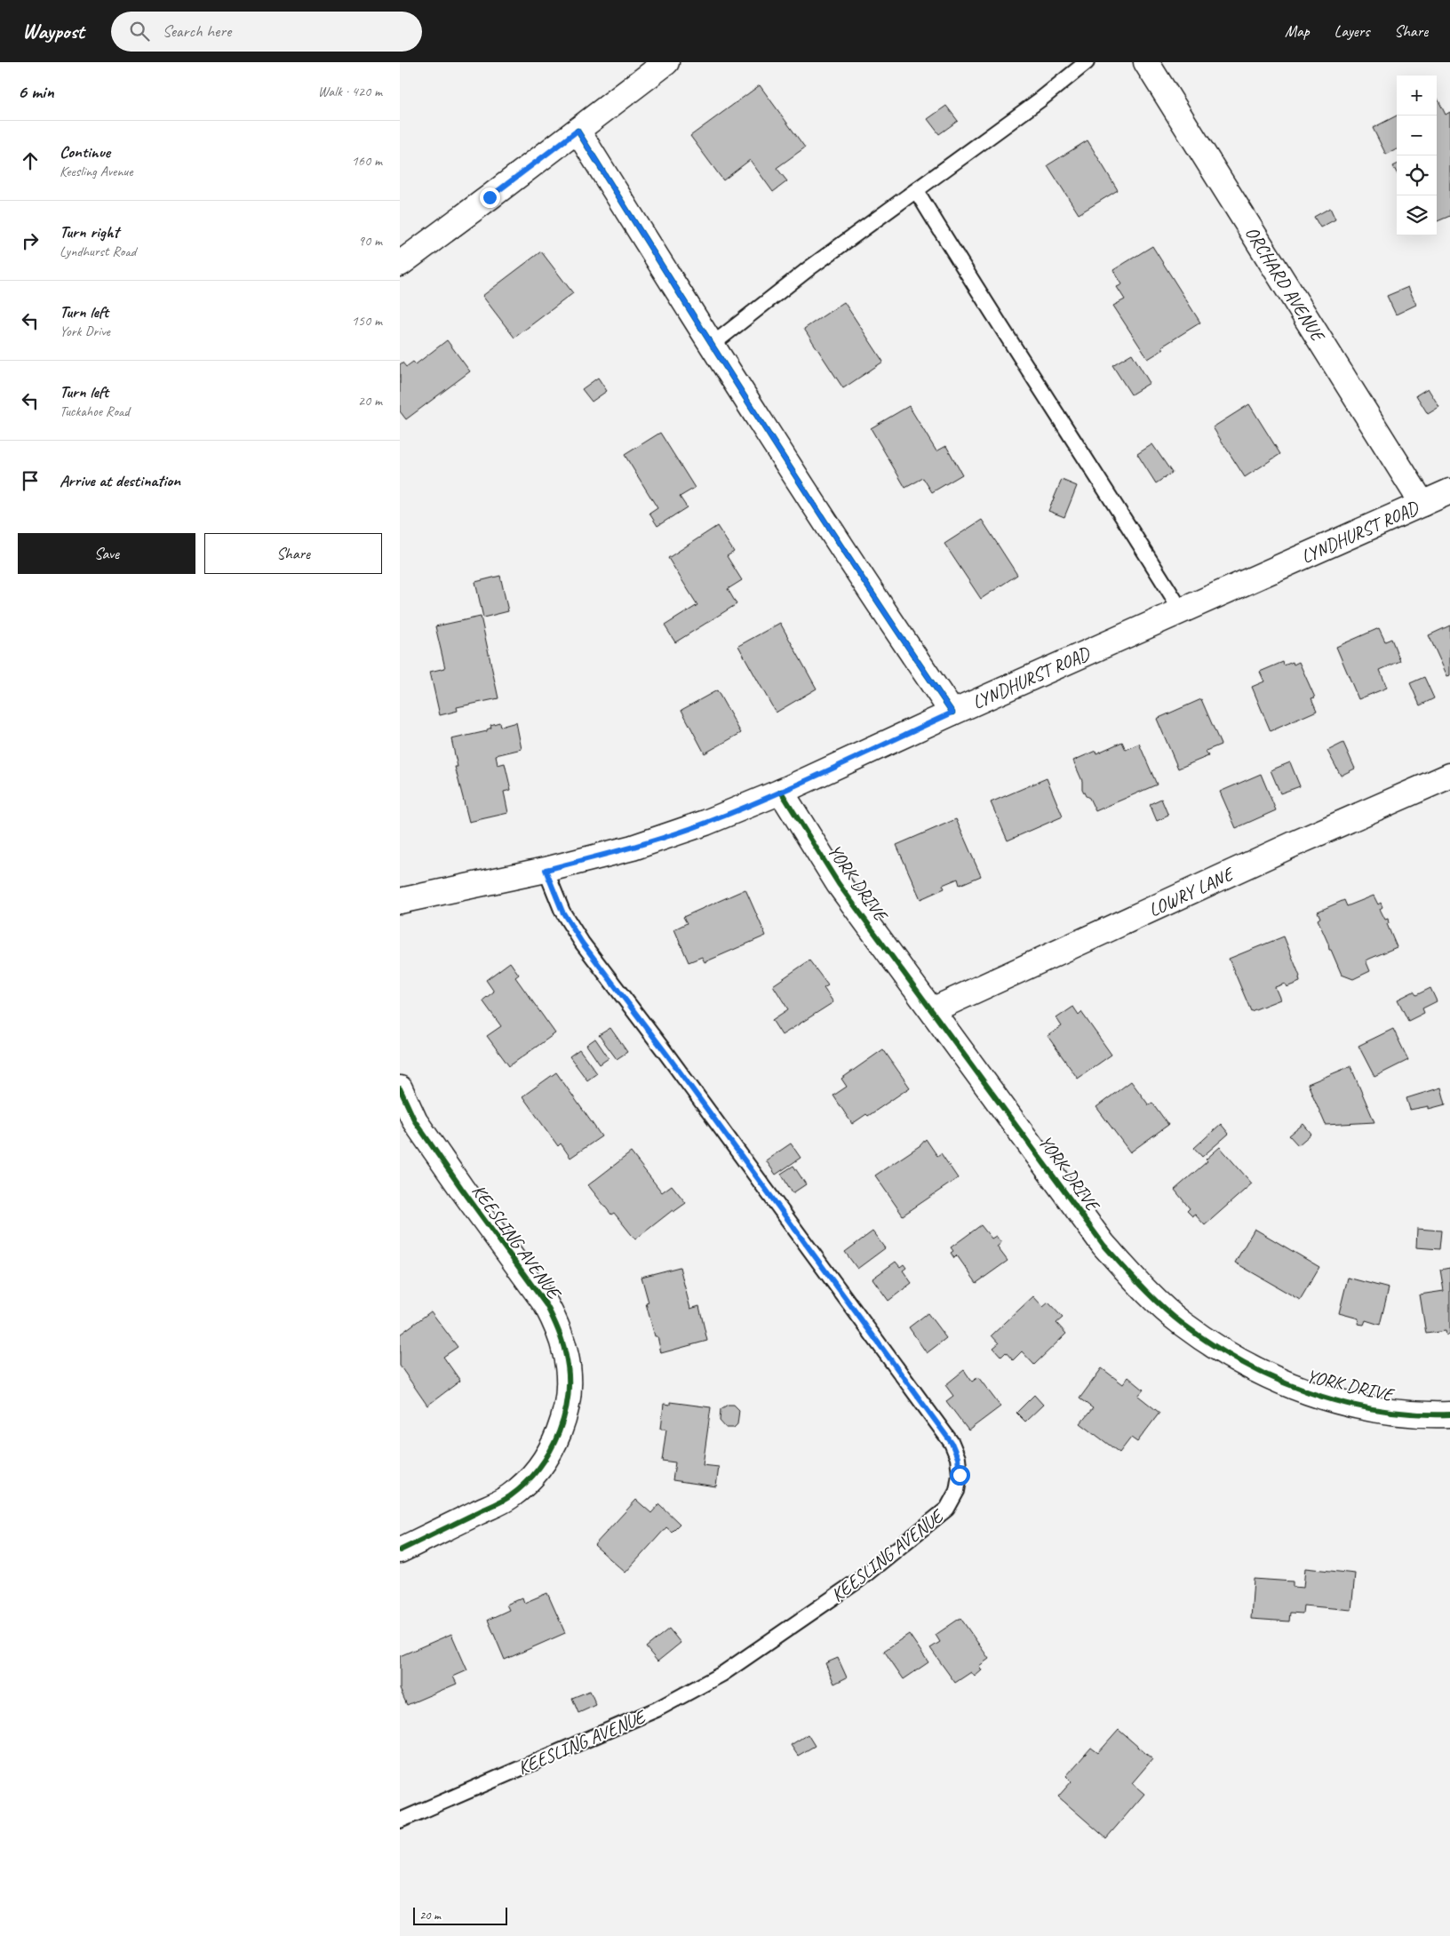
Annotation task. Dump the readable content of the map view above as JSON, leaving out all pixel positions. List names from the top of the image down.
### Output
{
  "streets": {
    "street": [
      "ORCHARD AVENUE",
      "LYNDHURST ROAD",
      "YORK DRIVE",
      "LOWRY LANE",
      "KEESLING AVENUE"
    ]
  },
  "crossings": [
    ["ORCHARD AVENUE", "LYNDHURST ROAD"],
    ["LYNDHURST ROAD", "YORK DRIVE"],
    ["LYNDHURST ROAD", "KEESLING AVENUE"],
    ["YORK DRIVE", "LOWRY LANE"]
  ],
  "scale_bar": "20 m",
  "page": {
    "header": "Waypost",
    "search": "Search here",
    "nav": ["Map", "Layers", "Share"],
    "heading": ["6 min", "Walk · 420 m"],
    "map_buttons": ["+", "−"],
    "list": [
      ["Continue", "Keesling Avenue", "160 m"],
      ["Turn right", "Lyndhurst Road", "90 m"],
      ["Turn left", "York Drive", "150 m"],
      ["Turn left", "Tuckahoe Road", "20 m"],
      "Arrive at destination"
    ],
    "buttons": ["Save", "Share"],
    "scale": "20 m"
  }
}
